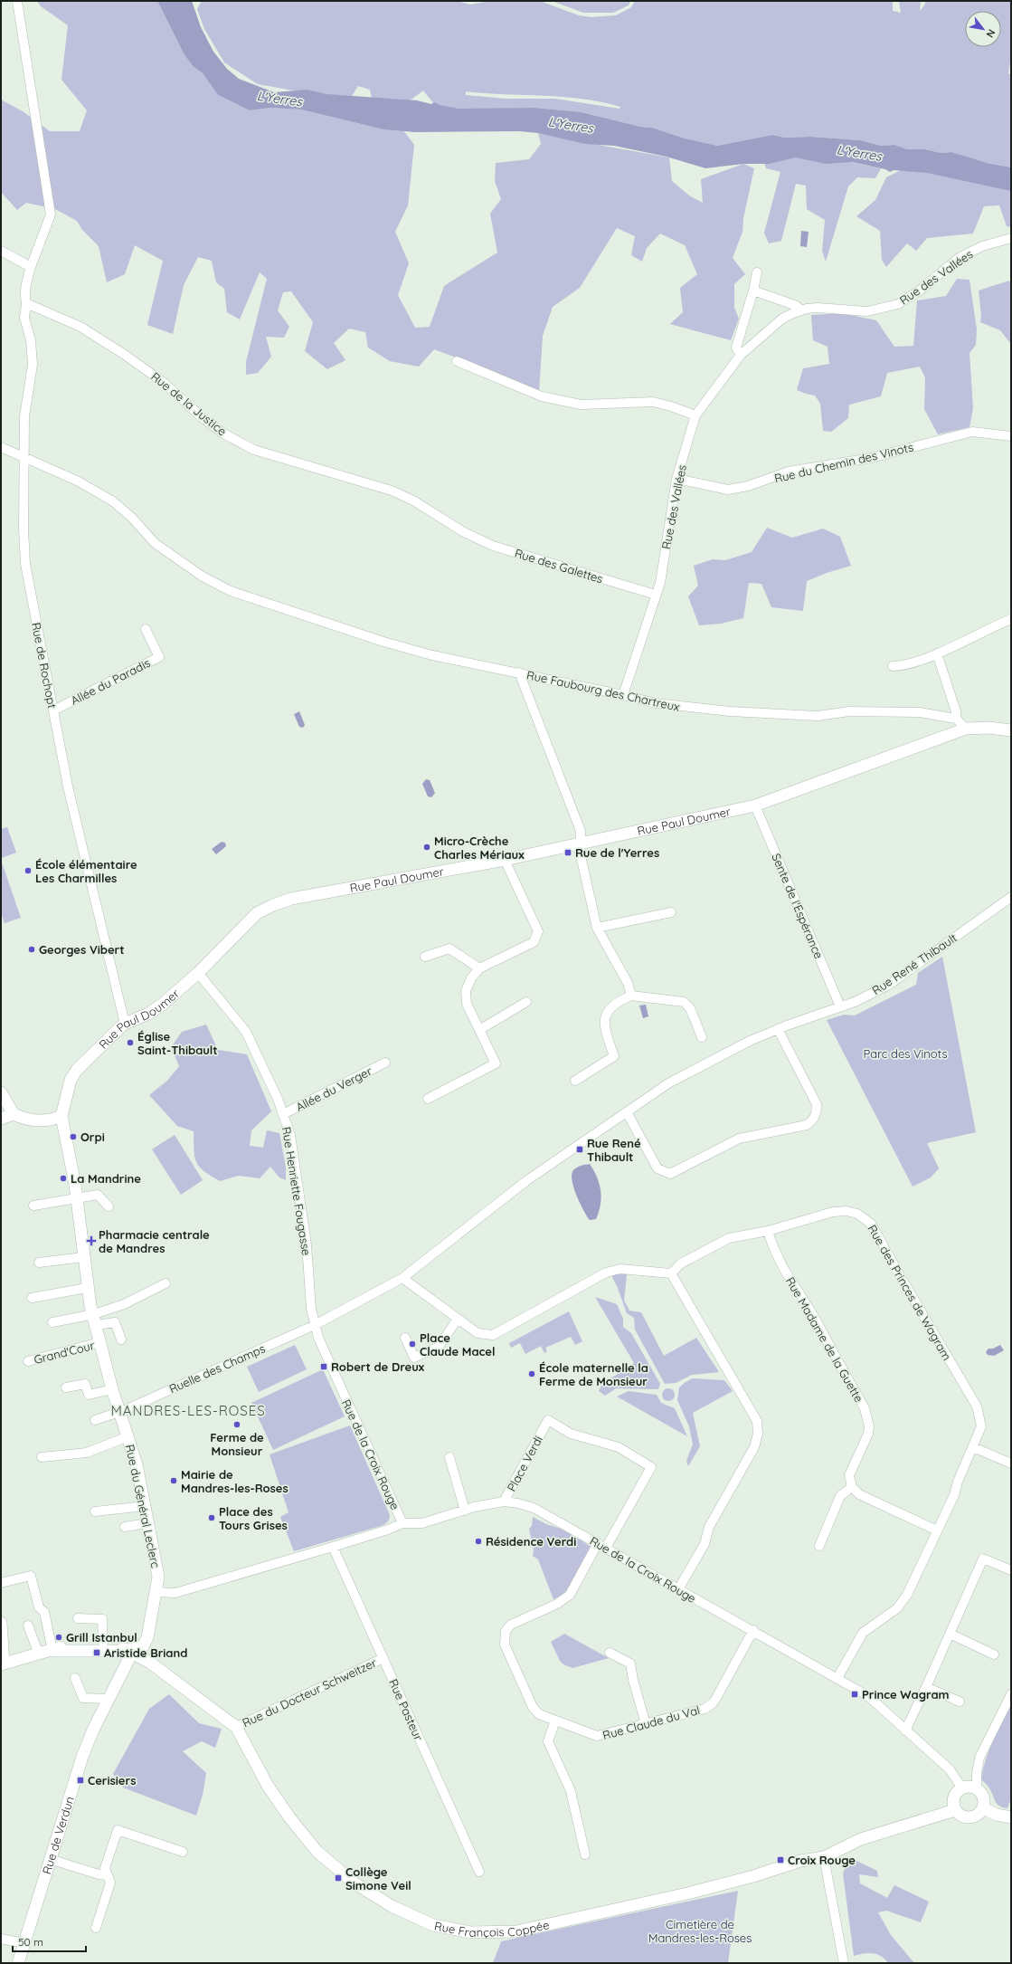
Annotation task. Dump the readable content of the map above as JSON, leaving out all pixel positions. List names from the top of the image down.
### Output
{
  "streets": {
    "street": [
      "Rue des Vallées",
      "Rue de la Justice",
      "Rue du Chemin des Vinots",
      "Rue des Galettes",
      "Rue de Rochopt",
      "Allée du Paradis",
      "Rue Faubourg des Chartreux",
      "Rue Paul Doumer",
      "Sente de l'Espérance",
      "Rue René Thibault",
      "Allée du Verger",
      "Rue Henriette Fougasse",
      "Rue des Princes de Wagram",
      "Rue Madame de la Guette",
      "Grand'Cour",
      "Ruelle des Champs",
      "Rue de la Croix Rouge",
      "Place Verdi",
      "Rue du Général Leclerc",
      "Rue du Docteur Schweitzer",
      "Rue Pasteur",
      "Rue Claude du Val",
      "Rue de Verdun",
      "Rue François Coppée"
    ]
  },
  "crossings": [
    ["Rue des Vallées", "Rue du Chemin des Vinots"],
    ["Rue des Vallées", "Rue des Galettes"],
    ["Rue des Vallées", "Rue Faubourg des Chartreux"],
    ["Rue de la Justice", "Rue des Galettes"],
    ["Rue de la Justice", "Rue de Rochopt"],
    ["Rue de Rochopt", "Allée du Paradis"],
    ["Rue de Rochopt", "Rue Faubourg des Chartreux"],
    ["Rue de Rochopt", "Rue Paul Doumer"],
    ["Rue Paul Doumer", "Sente de l'Espérance"],
    ["Rue Paul Doumer", "Rue Henriette Fougasse"],
    ["Rue Paul Doumer", "Rue du Général Leclerc"],
    ["Sente de l'Espérance", "Rue René Thibault"],
    ["Rue René Thibault", "Rue Henriette Fougasse"],
    ["Rue René Thibault", "Ruelle des Champs"],
    ["Rue René Thibault", "Rue de la Croix Rouge"],
    ["Allée du Verger", "Rue Henriette Fougasse"],
    ["Rue Henriette Fougasse", "Ruelle des Champs"],
    ["Rue Henriette Fougasse", "Rue de la Croix Rouge"],
    ["Rue des Princes de Wagram", "Rue Madame de la Guette"],
    ["Rue des Princes de Wagram", "Rue de la Croix Rouge"],
    ["Grand'Cour", "Rue du Général Leclerc"],
    ["Ruelle des Champs", "Rue de la Croix Rouge"],
    ["Ruelle des Champs", "Rue du Général Leclerc"],
    ["Rue de la Croix Rouge", "Place Verdi"],
    ["Rue de la Croix Rouge", "Rue Claude du Val"],
    ["Rue de la Croix Rouge", "Rue François Coppée"],
    ["Rue du Général Leclerc", "Rue de Verdun"],
    ["Rue du Général Leclerc", "Rue François Coppée"],
    ["Rue du Docteur Schweitzer", "Rue Pasteur"],
    ["Rue du Docteur Schweitzer", "Rue François Coppée"],
    ["Rue de Verdun", "Rue François Coppée"]
  ],
  "districts": ["MANDRES-LES-ROSES"],
  "water": ["L'Yerres"],
  "parks": ["Parc des Vinots", "Cimetière de Mandres-les-Roses"],
  "places": {
    "other": [
      "Micro-Crèche Charles Mériaux",
      "École élémentaire Les Charmilles",
      "Georges Vibert",
      "Église Saint-Thibault",
      "Orpi",
      "La Mandrine",
      "Place Claude Macel",
      "École maternelle la Ferme de Monsieur",
      "Ferme de Monsieur",
      "Mairie de Mandres-les-Roses",
      "Place des Tours Grises",
      "Résidence Verdi",
      "Grill Istanbul"
    ],
    "transit": [
      "Rue de l'Yerres",
      "Rue René Thibault",
      "Robert de Dreux",
      "Aristide Briand",
      "Prince Wagram",
      "Cerisiers",
      "Croix Rouge",
      "Collège Simone Veil"
    ],
    "health": ["Pharmacie centrale de Mandres"]
  },
  "scale_bar": "50 m",
  "north": "bottom right"
}
